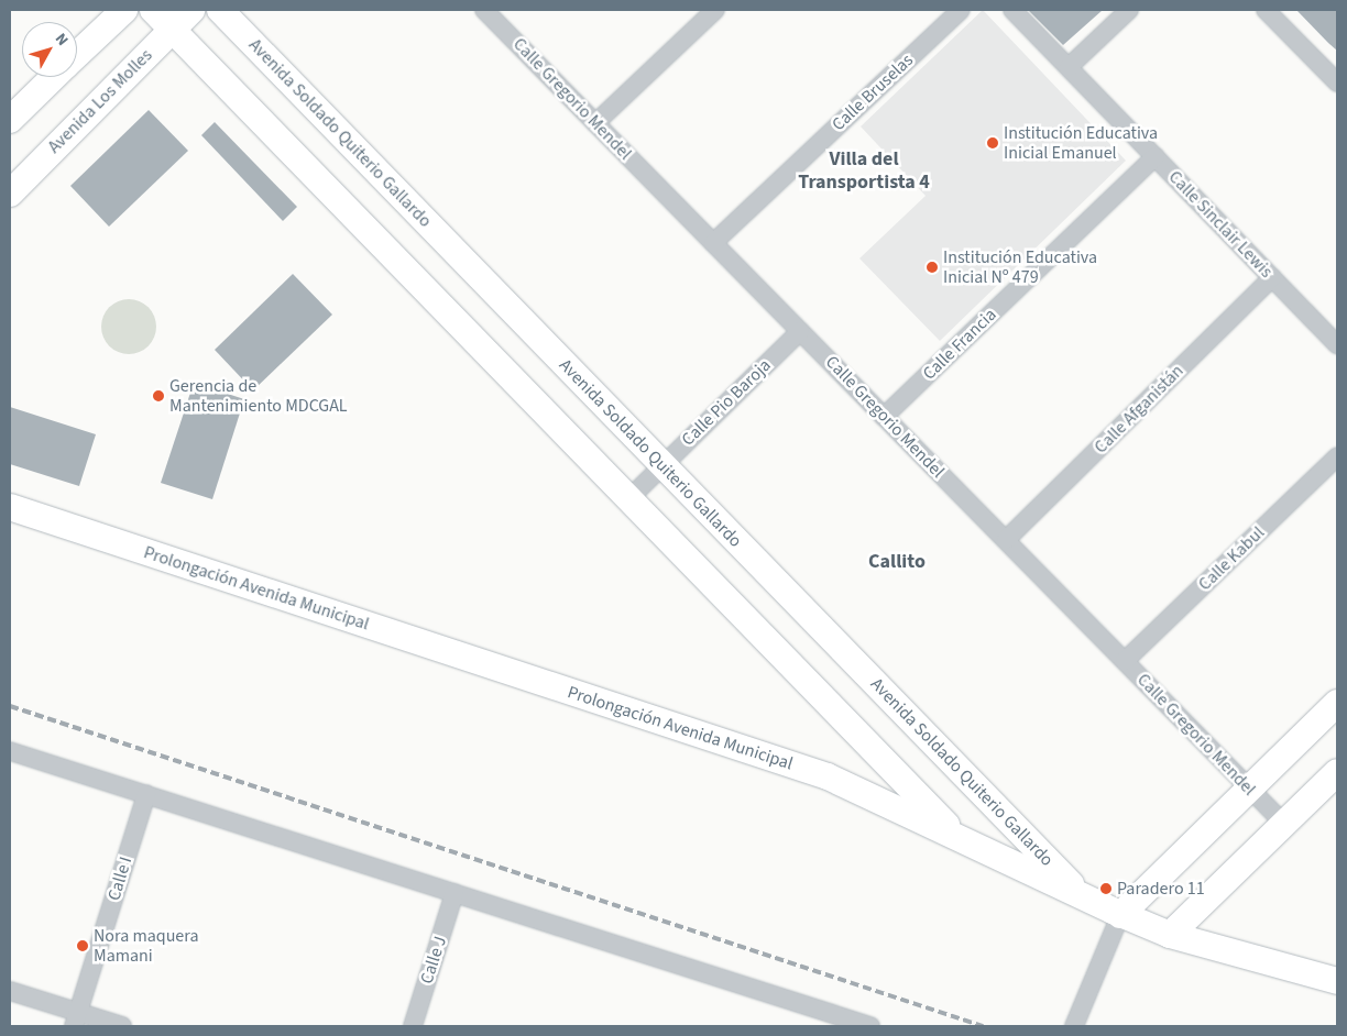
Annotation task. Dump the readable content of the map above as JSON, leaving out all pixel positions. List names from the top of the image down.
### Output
{
  "streets": {
    "street": [
      "Calle Bruselas",
      "Calle Gregorio Mendel",
      "Avenida Los Molles",
      "Avenida Soldado Quiterio Gallardo",
      "Calle Sinclair Lewis",
      "Calle Francia",
      "Calle Pio Baroja",
      "Calle Afganistán",
      "Calle Kabul",
      "Prolongación Avenida Municipal",
      "Calle I",
      "Calle J"
    ]
  },
  "crossings": [
    ["Calle Bruselas", "Calle Gregorio Mendel"],
    ["Calle Gregorio Mendel", "Calle Francia"],
    ["Calle Gregorio Mendel", "Calle Pio Baroja"],
    ["Calle Gregorio Mendel", "Calle Afganistán"],
    ["Calle Gregorio Mendel", "Calle Kabul"],
    ["Avenida Soldado Quiterio Gallardo", "Calle Pio Baroja"],
    ["Avenida Soldado Quiterio Gallardo", "Prolongación Avenida Municipal"],
    ["Calle Sinclair Lewis", "Calle Francia"],
    ["Calle Sinclair Lewis", "Calle Afganistán"]
  ],
  "districts": ["Villa del Transportista 4", "Callito"],
  "places": [
    "Institución Educativa Inicial Emanuel",
    "Institución Educativa Inicial Nº 479",
    "Gerencia de Mantenimiento MDCGAL",
    "Paradero 11",
    "Nora maquera Mamani"
  ],
  "north": "top right"
}
